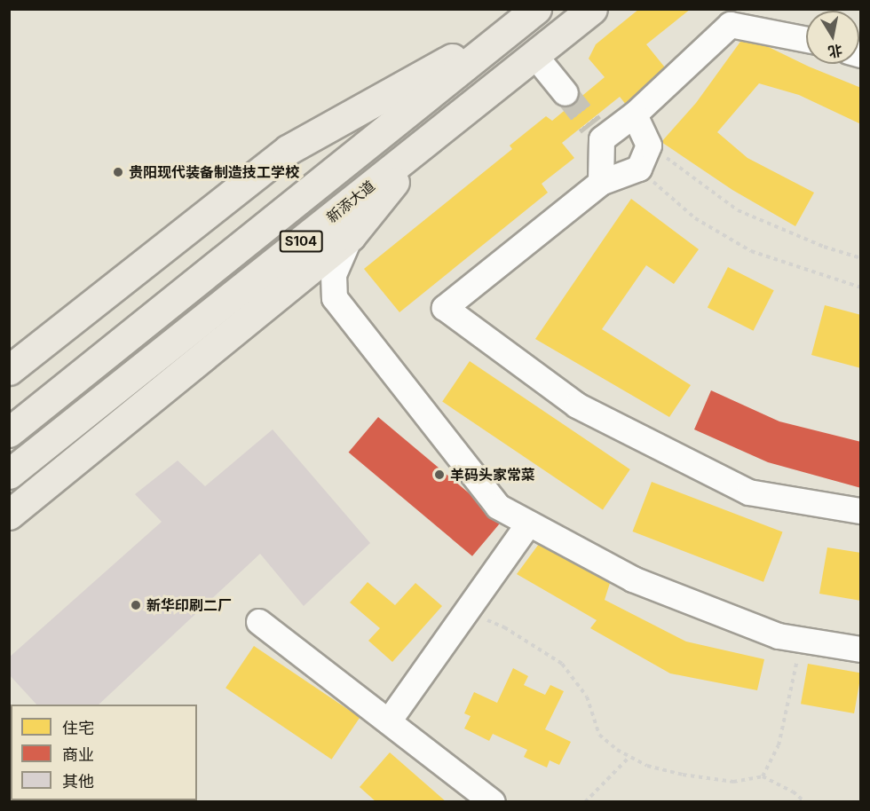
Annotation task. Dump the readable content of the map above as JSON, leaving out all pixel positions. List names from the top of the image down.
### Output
{
  "streets": {
    "main road": ["新添大道", "S104"]
  },
  "places": ["贵阳现代装备制造技工学校", "羊码头家常菜", "新华印刷二厂"],
  "legend": ["住宅", "商业", "其他"],
  "north": "bottom"
}
